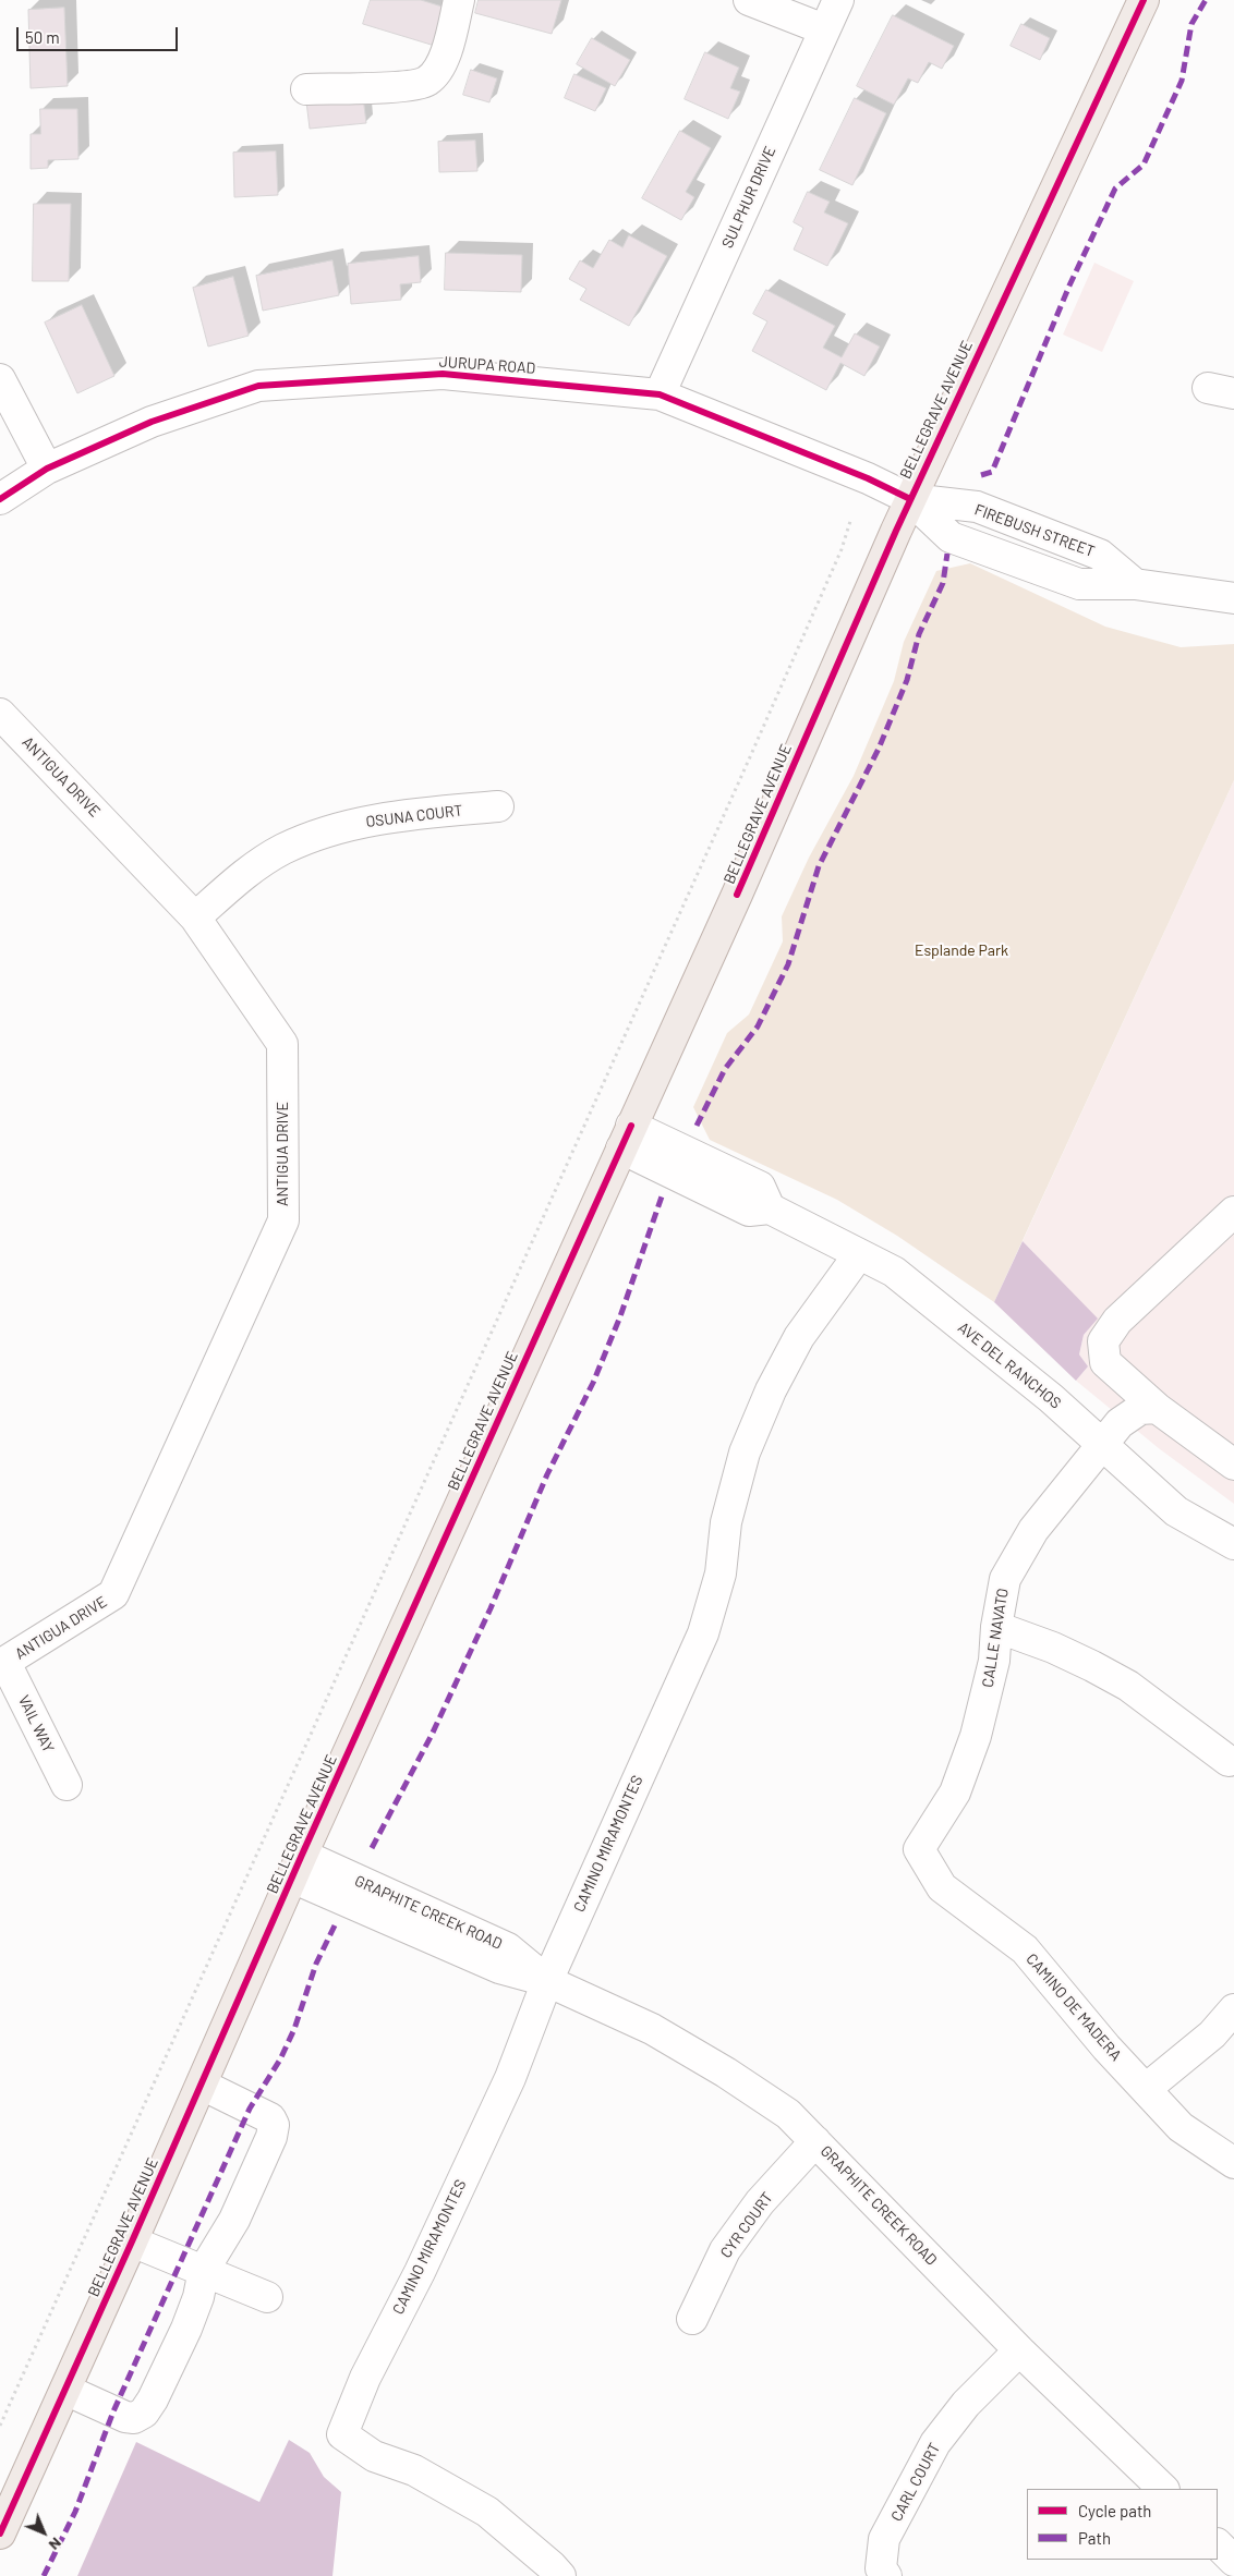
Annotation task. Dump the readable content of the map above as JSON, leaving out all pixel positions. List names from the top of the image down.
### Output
{
  "streets": {
    "main road": ["BELLEGRAVE AVENUE"],
    "street": [
      "SULPHUR DRIVE",
      "JURUPA ROAD",
      "FIREBUSH STREET",
      "ANTIGUA DRIVE",
      "OSUNA COURT",
      "AVE DEL RANCHOS",
      "CALLE NAVATO",
      "VAIL WAY",
      "CAMINO MIRAMONTES",
      "GRAPHITE CREEK ROAD",
      "CAMINO DE MADERA",
      "CYR COURT",
      "CARL COURT"
    ]
  },
  "crossings": [
    ["SULPHUR DRIVE", "JURUPA ROAD"],
    ["JURUPA ROAD", "BELLEGRAVE AVENUE"],
    ["JURUPA ROAD", "FIREBUSH STREET"],
    ["BELLEGRAVE AVENUE", "FIREBUSH STREET"],
    ["BELLEGRAVE AVENUE", "AVE DEL RANCHOS"],
    ["BELLEGRAVE AVENUE", "GRAPHITE CREEK ROAD"],
    ["ANTIGUA DRIVE", "OSUNA COURT"],
    ["ANTIGUA DRIVE", "VAIL WAY"],
    ["AVE DEL RANCHOS", "CALLE NAVATO"],
    ["AVE DEL RANCHOS", "CAMINO MIRAMONTES"],
    ["CALLE NAVATO", "CAMINO DE MADERA"],
    ["CAMINO MIRAMONTES", "GRAPHITE CREEK ROAD"],
    ["GRAPHITE CREEK ROAD", "CYR COURT"],
    ["GRAPHITE CREEK ROAD", "CARL COURT"]
  ],
  "parks": ["Esplande Park"],
  "legend": ["Cycle path", "Path"],
  "scale_bar": "50 m",
  "north": "bottom right"
}
